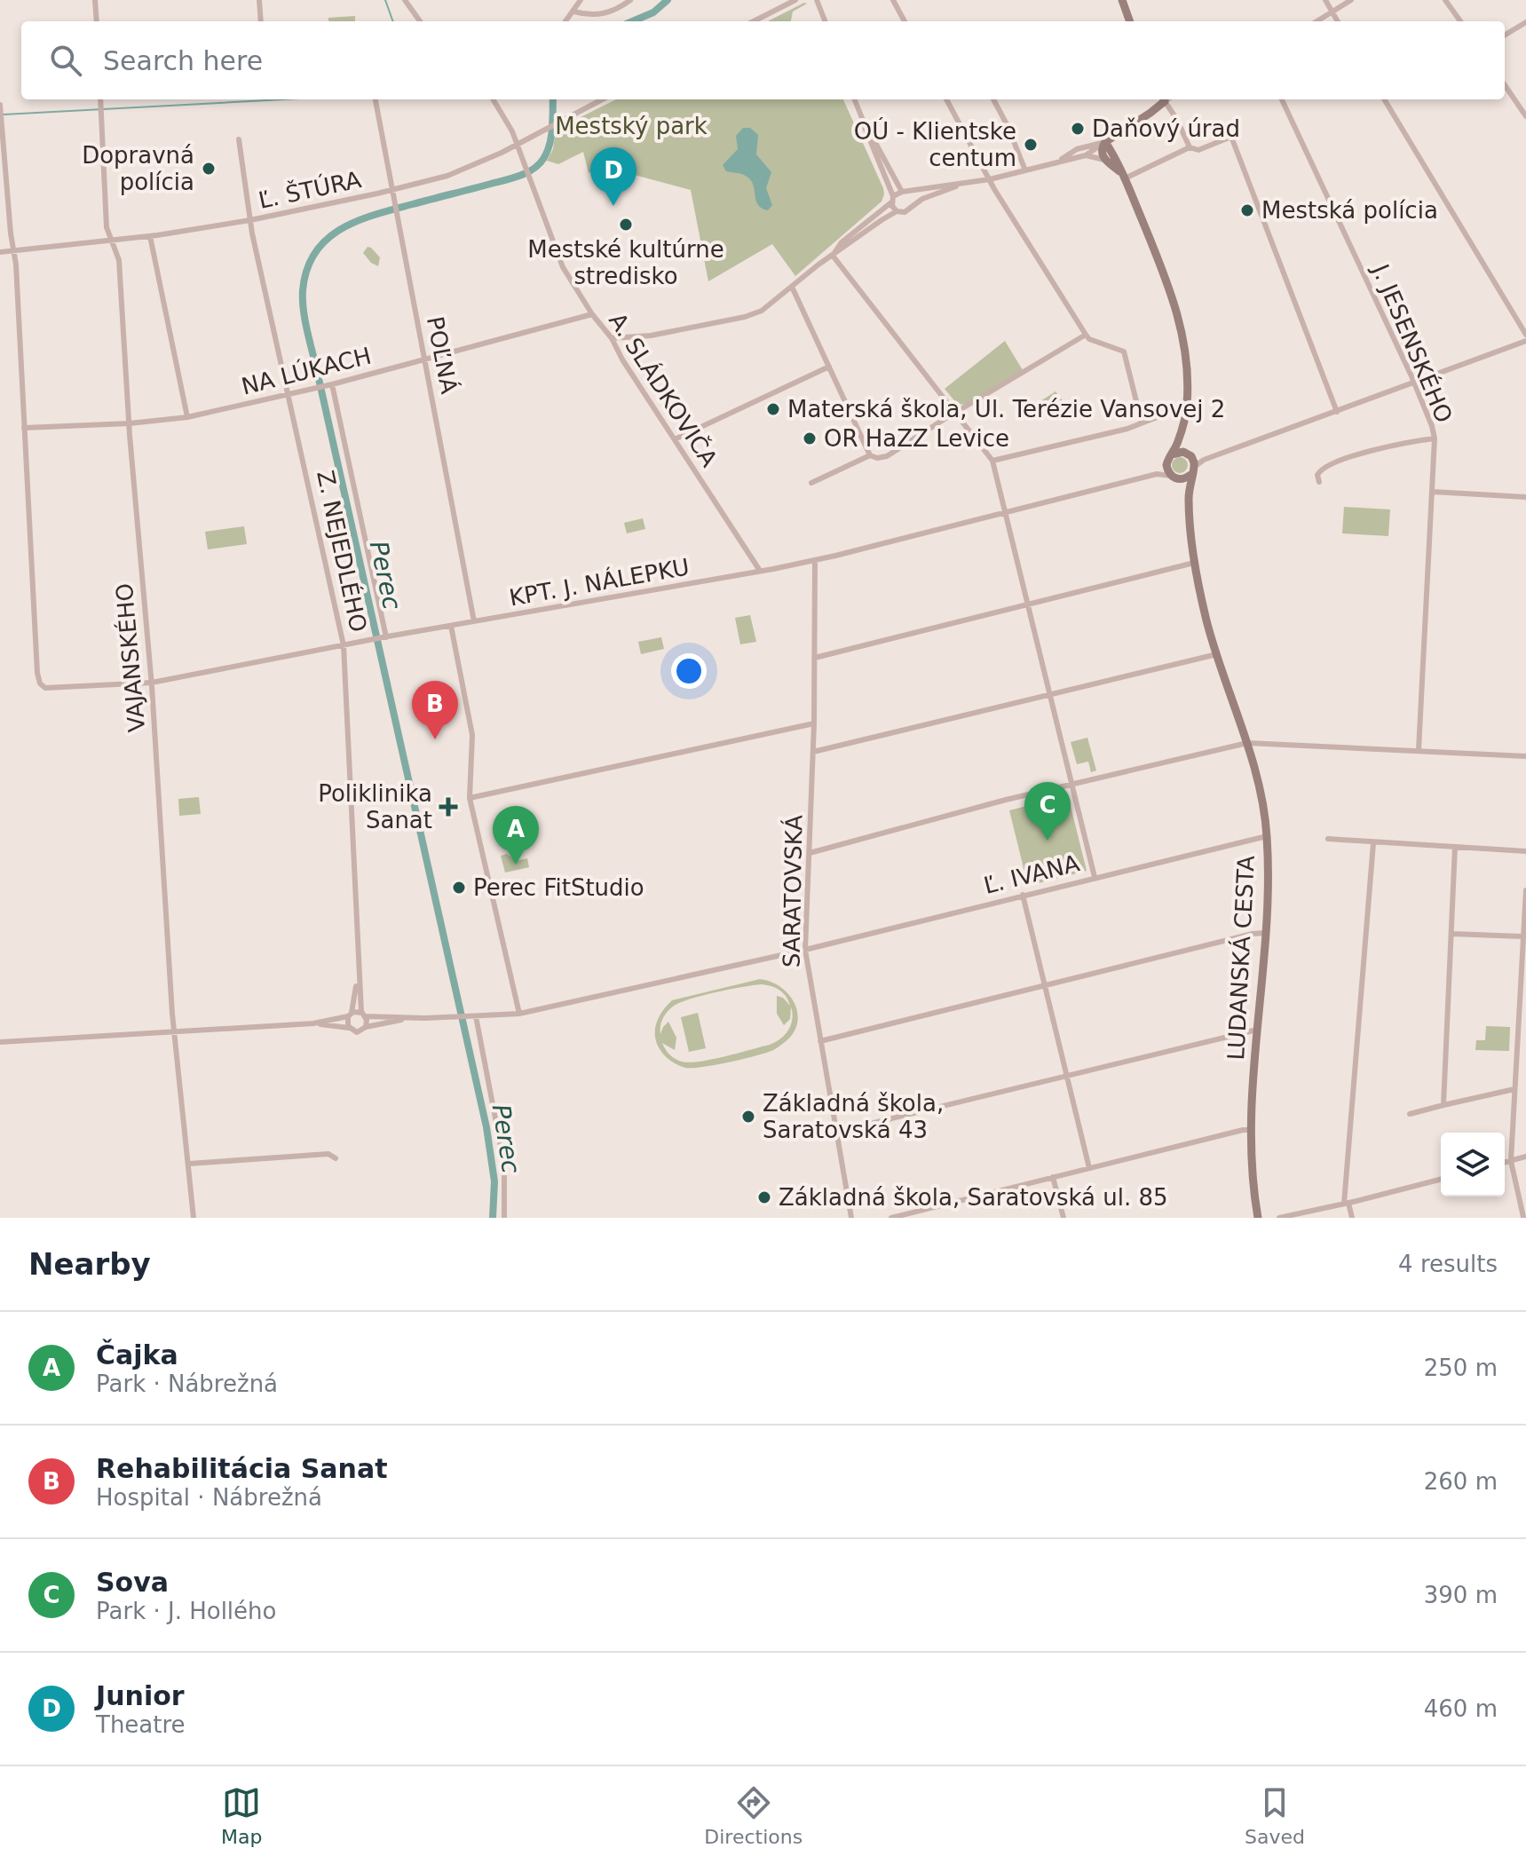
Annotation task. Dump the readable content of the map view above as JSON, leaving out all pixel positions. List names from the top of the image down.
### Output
{
  "streets": {
    "street": [
      "Ľ. ŠTÚRA",
      "J. JESENSKÉHO",
      "POĽNÁ",
      "NA LÚKACH",
      "A. SLÁDKOVIČA",
      "Z. NEJEDLÉHO",
      "KPT. J. NÁLEPKU",
      "VAJANSKÉHO",
      "Ľ. IVANA",
      "SARATOVSKÁ",
      "LUDANSKÁ CESTA"
    ]
  },
  "crossings": [
    ["Ľ. ŠTÚRA", "POĽNÁ"],
    ["Ľ. ŠTÚRA", "A. SLÁDKOVIČA"],
    ["Ľ. ŠTÚRA", "Z. NEJEDLÉHO"],
    ["Ľ. ŠTÚRA", "VAJANSKÉHO"],
    ["POĽNÁ", "NA LÚKACH"],
    ["POĽNÁ", "KPT. J. NÁLEPKU"],
    ["NA LÚKACH", "A. SLÁDKOVIČA"],
    ["NA LÚKACH", "Z. NEJEDLÉHO"],
    ["NA LÚKACH", "KPT. J. NÁLEPKU"],
    ["NA LÚKACH", "VAJANSKÉHO"],
    ["A. SLÁDKOVIČA", "KPT. J. NÁLEPKU"],
    ["Z. NEJEDLÉHO", "KPT. J. NÁLEPKU"],
    ["KPT. J. NÁLEPKU", "VAJANSKÉHO"],
    ["KPT. J. NÁLEPKU", "SARATOVSKÁ"],
    ["KPT. J. NÁLEPKU", "LUDANSKÁ CESTA"],
    ["Ľ. IVANA", "SARATOVSKÁ"],
    ["Ľ. IVANA", "LUDANSKÁ CESTA"]
  ],
  "water": ["Perec"],
  "parks": ["Mestský park"],
  "places": {
    "other": [
      "Daňový úrad",
      "OÚ - Klientske centum",
      "Dopravná polícia",
      "Mestská polícia",
      "Mestské kultúrne stredisko",
      "Materská škola, Ul. Terézie Vansovej 2",
      "OR HaZZ Levice",
      "Perec FitStudio",
      "Základná škola, Saratovská 43",
      "Základná škola, Saratovská ul. 85"
    ],
    "health": ["Poliklinika Sanat"]
  },
  "page": {
    "search": "Search here",
    "pins": [
      "D",
      "B",
      "C",
      "A"
    ],
    "heading": ["Nearby", "4 results"],
    "list": [
      {
        "mark": "A",
        "name": "Čajka",
        "note": "Park · Nábrežná",
        "value": "250 m"
      },
      {
        "mark": "B",
        "name": "Rehabilitácia Sanat",
        "note": "Hospital · Nábrežná",
        "value": "260 m"
      },
      {
        "mark": "C",
        "name": "Sova",
        "note": "Park · J. Hollého",
        "value": "390 m"
      },
      {
        "mark": "D",
        "name": "Junior",
        "note": "Theatre",
        "value": "460 m"
      }
    ],
    "nav": ["Map", "Directions", "Saved"]
  }
}
